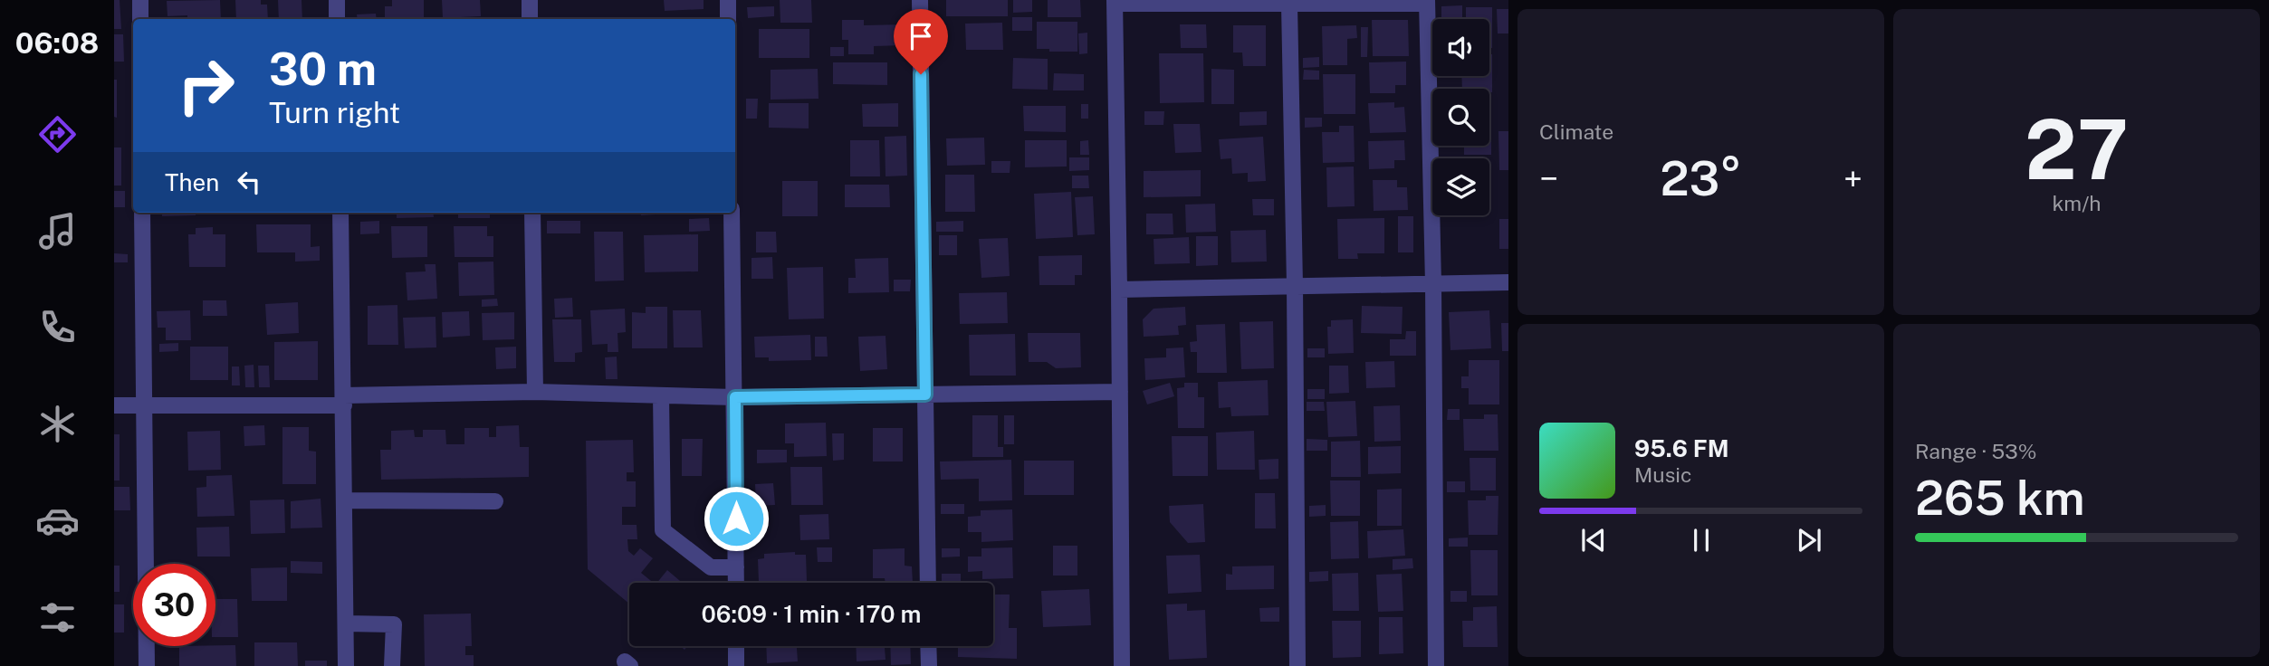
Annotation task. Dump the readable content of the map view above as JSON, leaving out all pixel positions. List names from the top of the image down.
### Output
{
  "page": {
    "tabs": "06:08",
    "tile": [
      "Climate",
      ["27", "km/h"],
      ["Range · 53%", "265 km"]
    ],
    "turn": ["30 m", "Turn right"],
    "then": "Then",
    "heat": ["−", "23°", "+"],
    "song": ["95.6 FM", "Music"],
    "limit": "30",
    "trip": "06:09 · 1 min · 170 m"
  }
}
